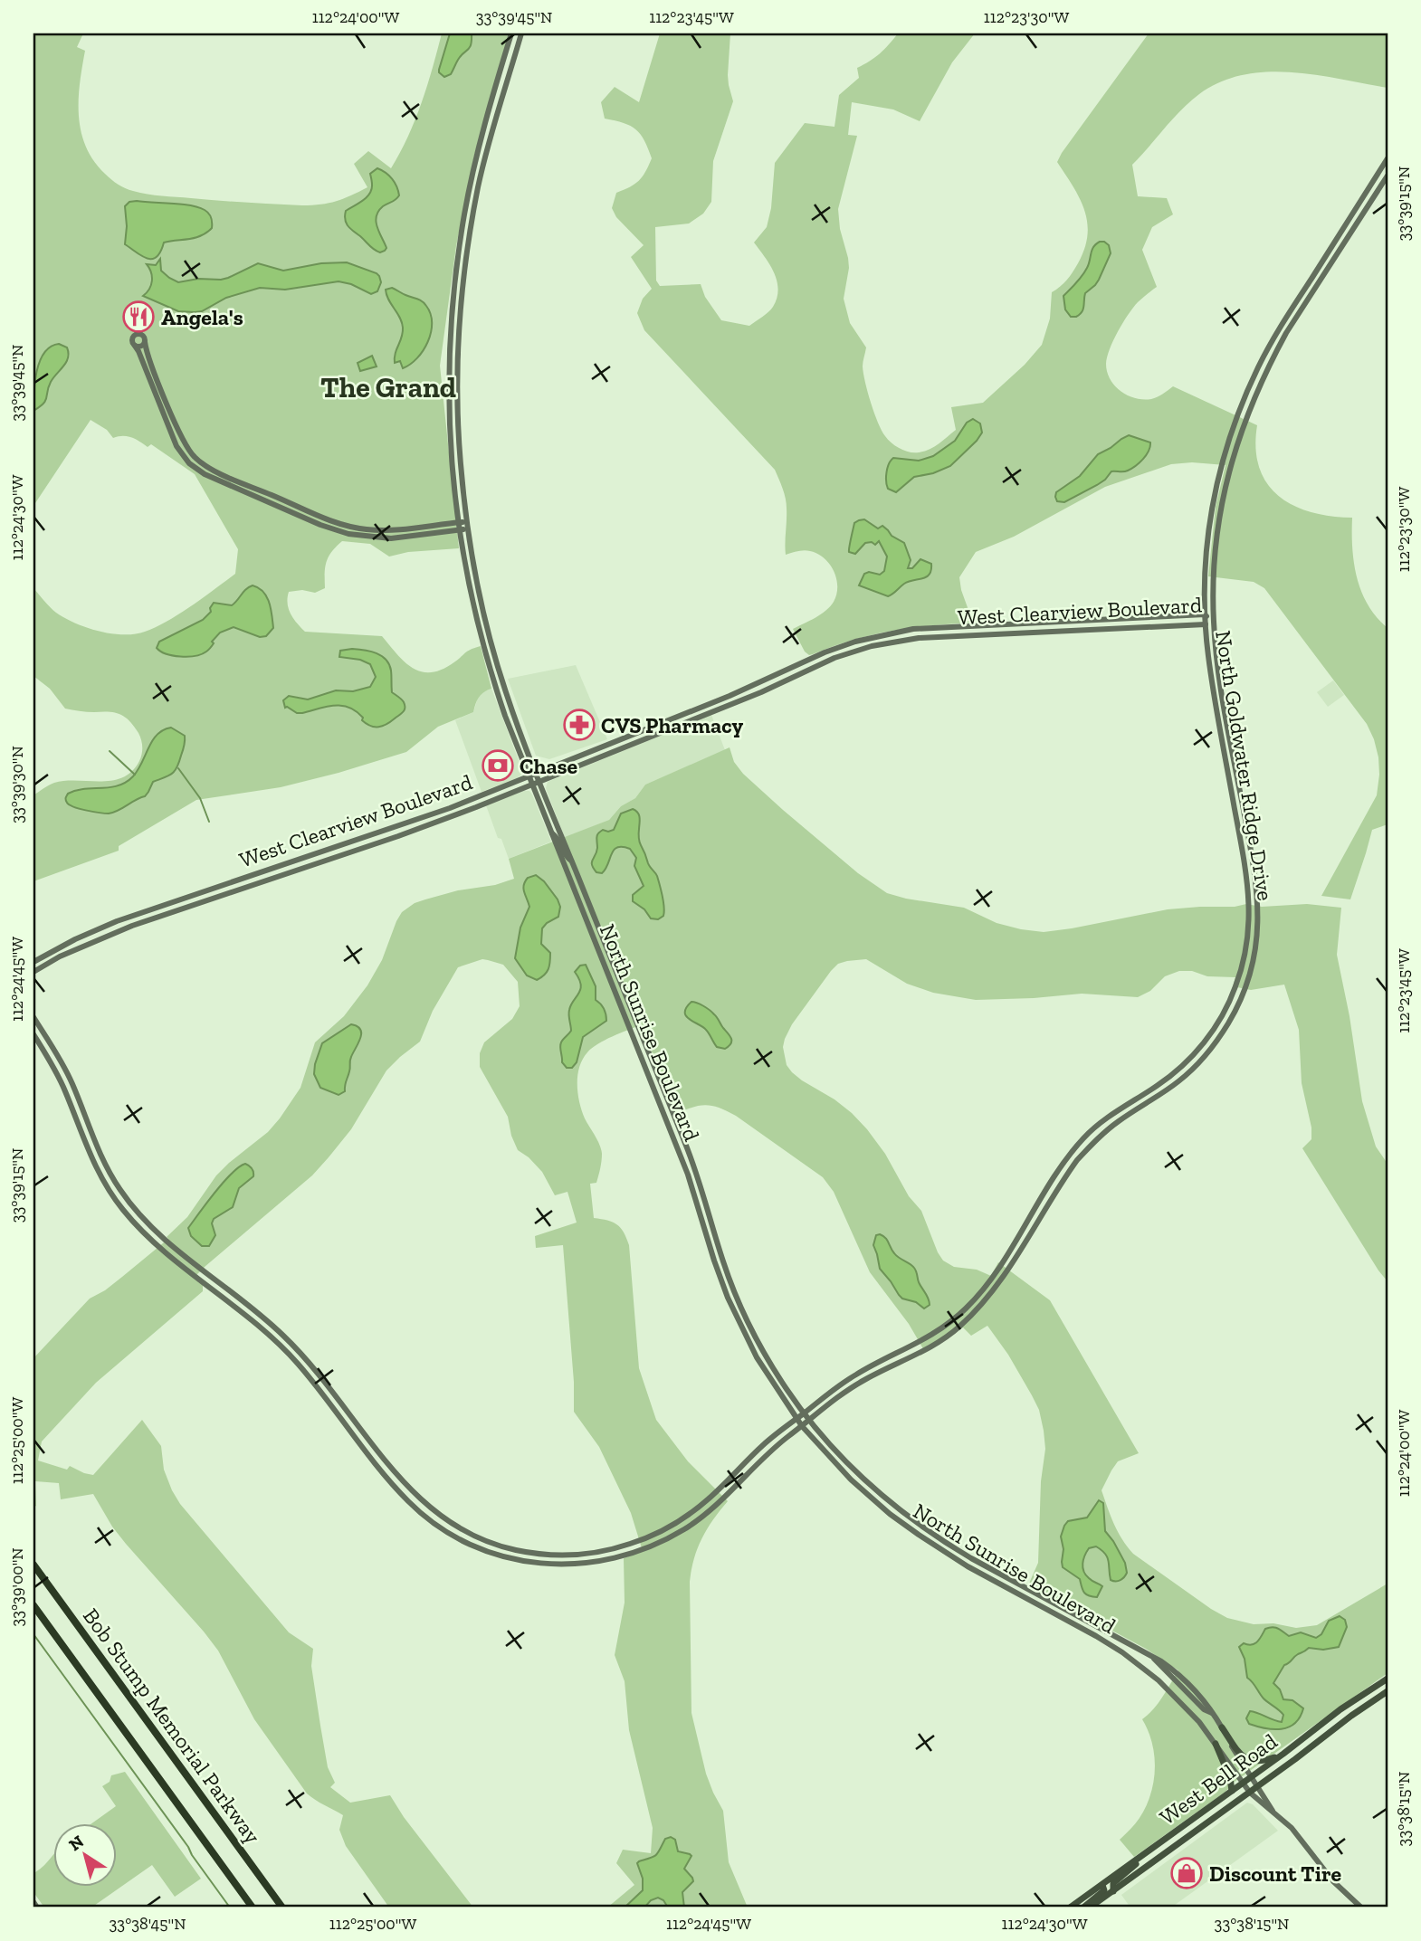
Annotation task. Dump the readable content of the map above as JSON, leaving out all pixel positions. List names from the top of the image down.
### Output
{
  "streets": {
    "highway": ["Bob Stump Memorial Parkway"],
    "main road": ["West Bell Road"],
    "street": ["West Clearview Boulevard", "North Goldwater Ridge Drive", "North Sunrise Boulevard"]
  },
  "crossings": [
    ["West Clearview Boulevard", "North Goldwater Ridge Drive"],
    ["West Clearview Boulevard", "North Sunrise Boulevard"],
    ["North Goldwater Ridge Drive", "North Sunrise Boulevard"],
    ["North Sunrise Boulevard", "West Bell Road"]
  ],
  "districts": ["The Grand"],
  "places": {
    "restaurant": ["Angela's"],
    "pharmacy": ["CVS Pharmacy"],
    "bank": ["Chase"],
    "shop": ["Discount Tire"]
  },
  "north": "top left",
  "coordinates": [
    "112°24'00\"W",
    "33°39'45\"N",
    "112°23'45\"W",
    "112°23'30\"W",
    "33°39'15\"N",
    "112°24'30\"W",
    "33°39'30\"N",
    "112°24'45\"W",
    "112°25'00\"W",
    "33°39'00\"N",
    "33°38'15\"N",
    "33°38'45\"N"
  ]
}
